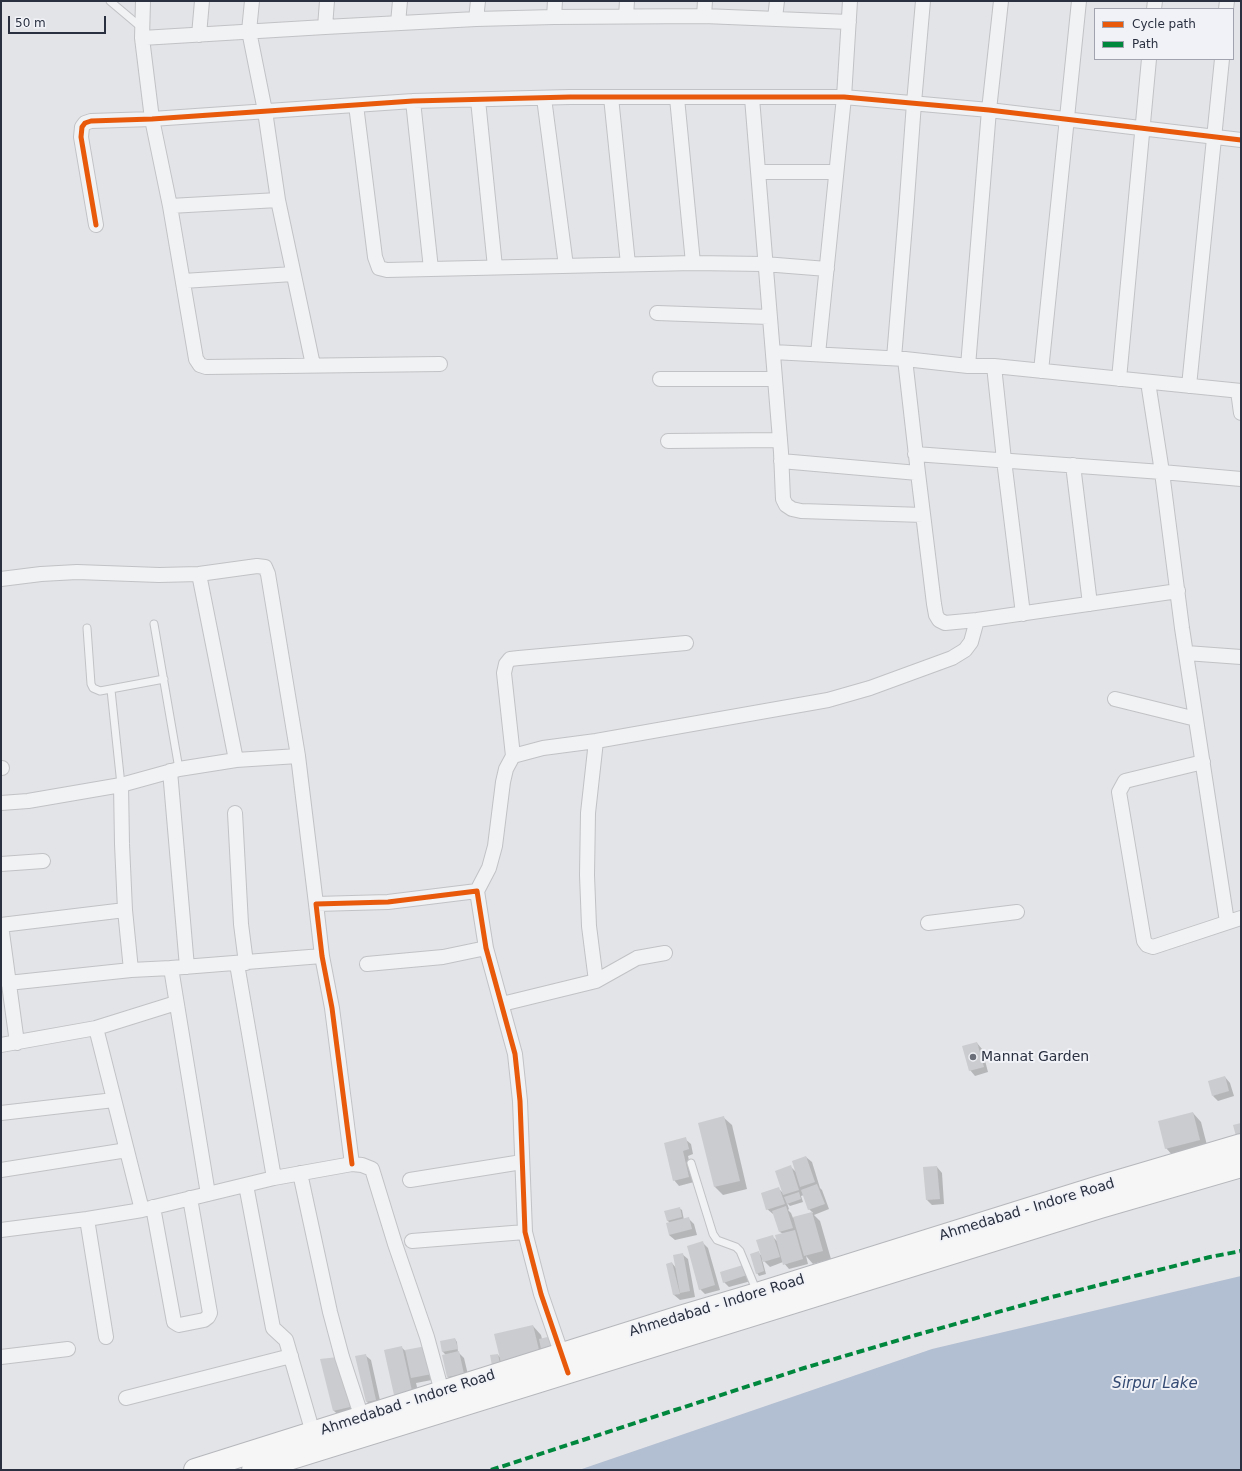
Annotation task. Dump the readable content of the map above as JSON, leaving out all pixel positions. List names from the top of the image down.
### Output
{
  "streets": {
    "highway": ["Ahmedabad - Indore Road"]
  },
  "water": ["Sirpur Lake"],
  "places": ["Mannat Garden"],
  "legend": ["Cycle path", "Path"],
  "scale_bar": "50 m"
}
